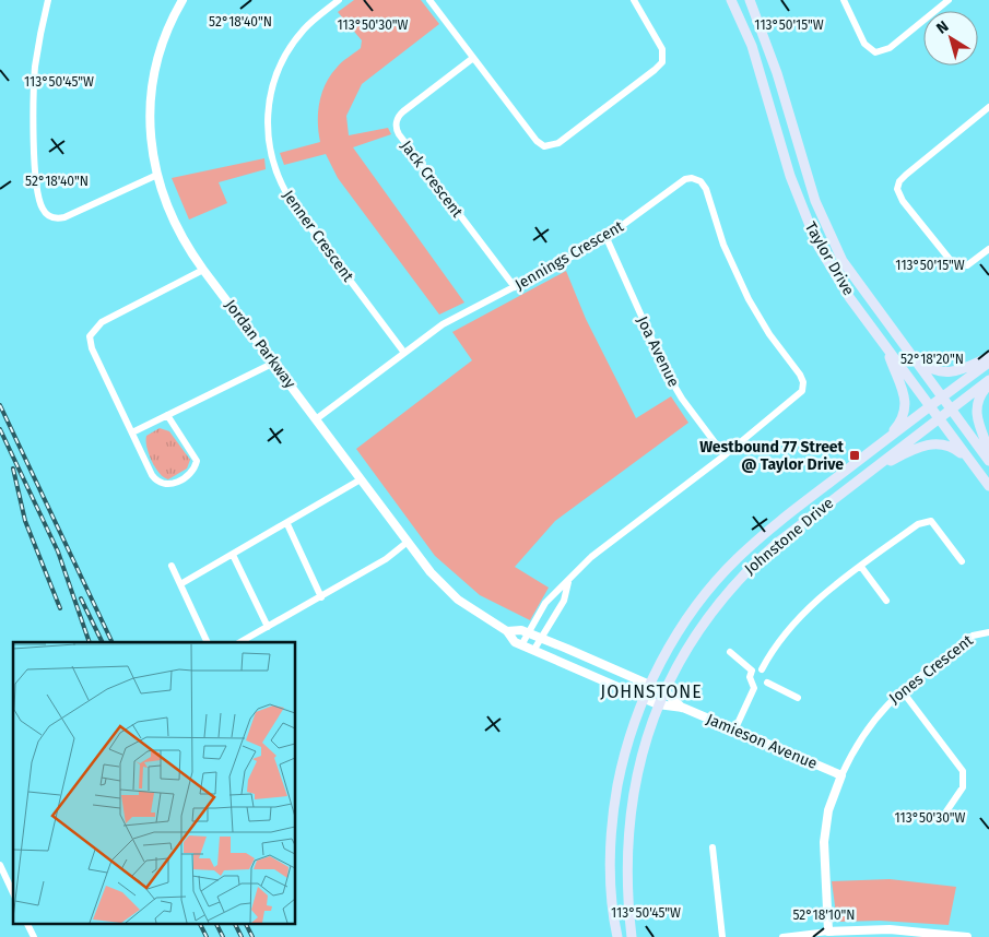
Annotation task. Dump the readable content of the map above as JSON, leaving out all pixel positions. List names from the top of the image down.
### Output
{
  "streets": {
    "main road": ["Taylor Drive", "Johnstone Drive"],
    "street": [
      "Jack Crescent",
      "Jenner Crescent",
      "Jennings Crescent",
      "Jordan Parkway",
      "Joa Avenue",
      "Jones Crescent",
      "Jamieson Avenue"
    ]
  },
  "crossings": [
    ["Jack Crescent", "Jennings Crescent"],
    ["Jenner Crescent", "Jennings Crescent"],
    ["Jennings Crescent", "Jordan Parkway"],
    ["Jennings Crescent", "Joa Avenue"],
    ["Taylor Drive", "Johnstone Drive"],
    ["Jordan Parkway", "Johnstone Drive"],
    ["Jordan Parkway", "Jamieson Avenue"],
    ["Johnstone Drive", "Jamieson Avenue"],
    ["Jones Crescent", "Jamieson Avenue"]
  ],
  "districts": ["JOHNSTONE"],
  "places": {
    "transit": ["Westbound 77 Street @ Taylor Drive"]
  },
  "north": "top left",
  "coordinates": [
    "52°18'40\"N",
    "113°50'30\"W",
    "113°50'15\"W",
    "113°50'45\"W",
    "52°18'20\"N",
    "52°18'10\"N"
  ]
}
